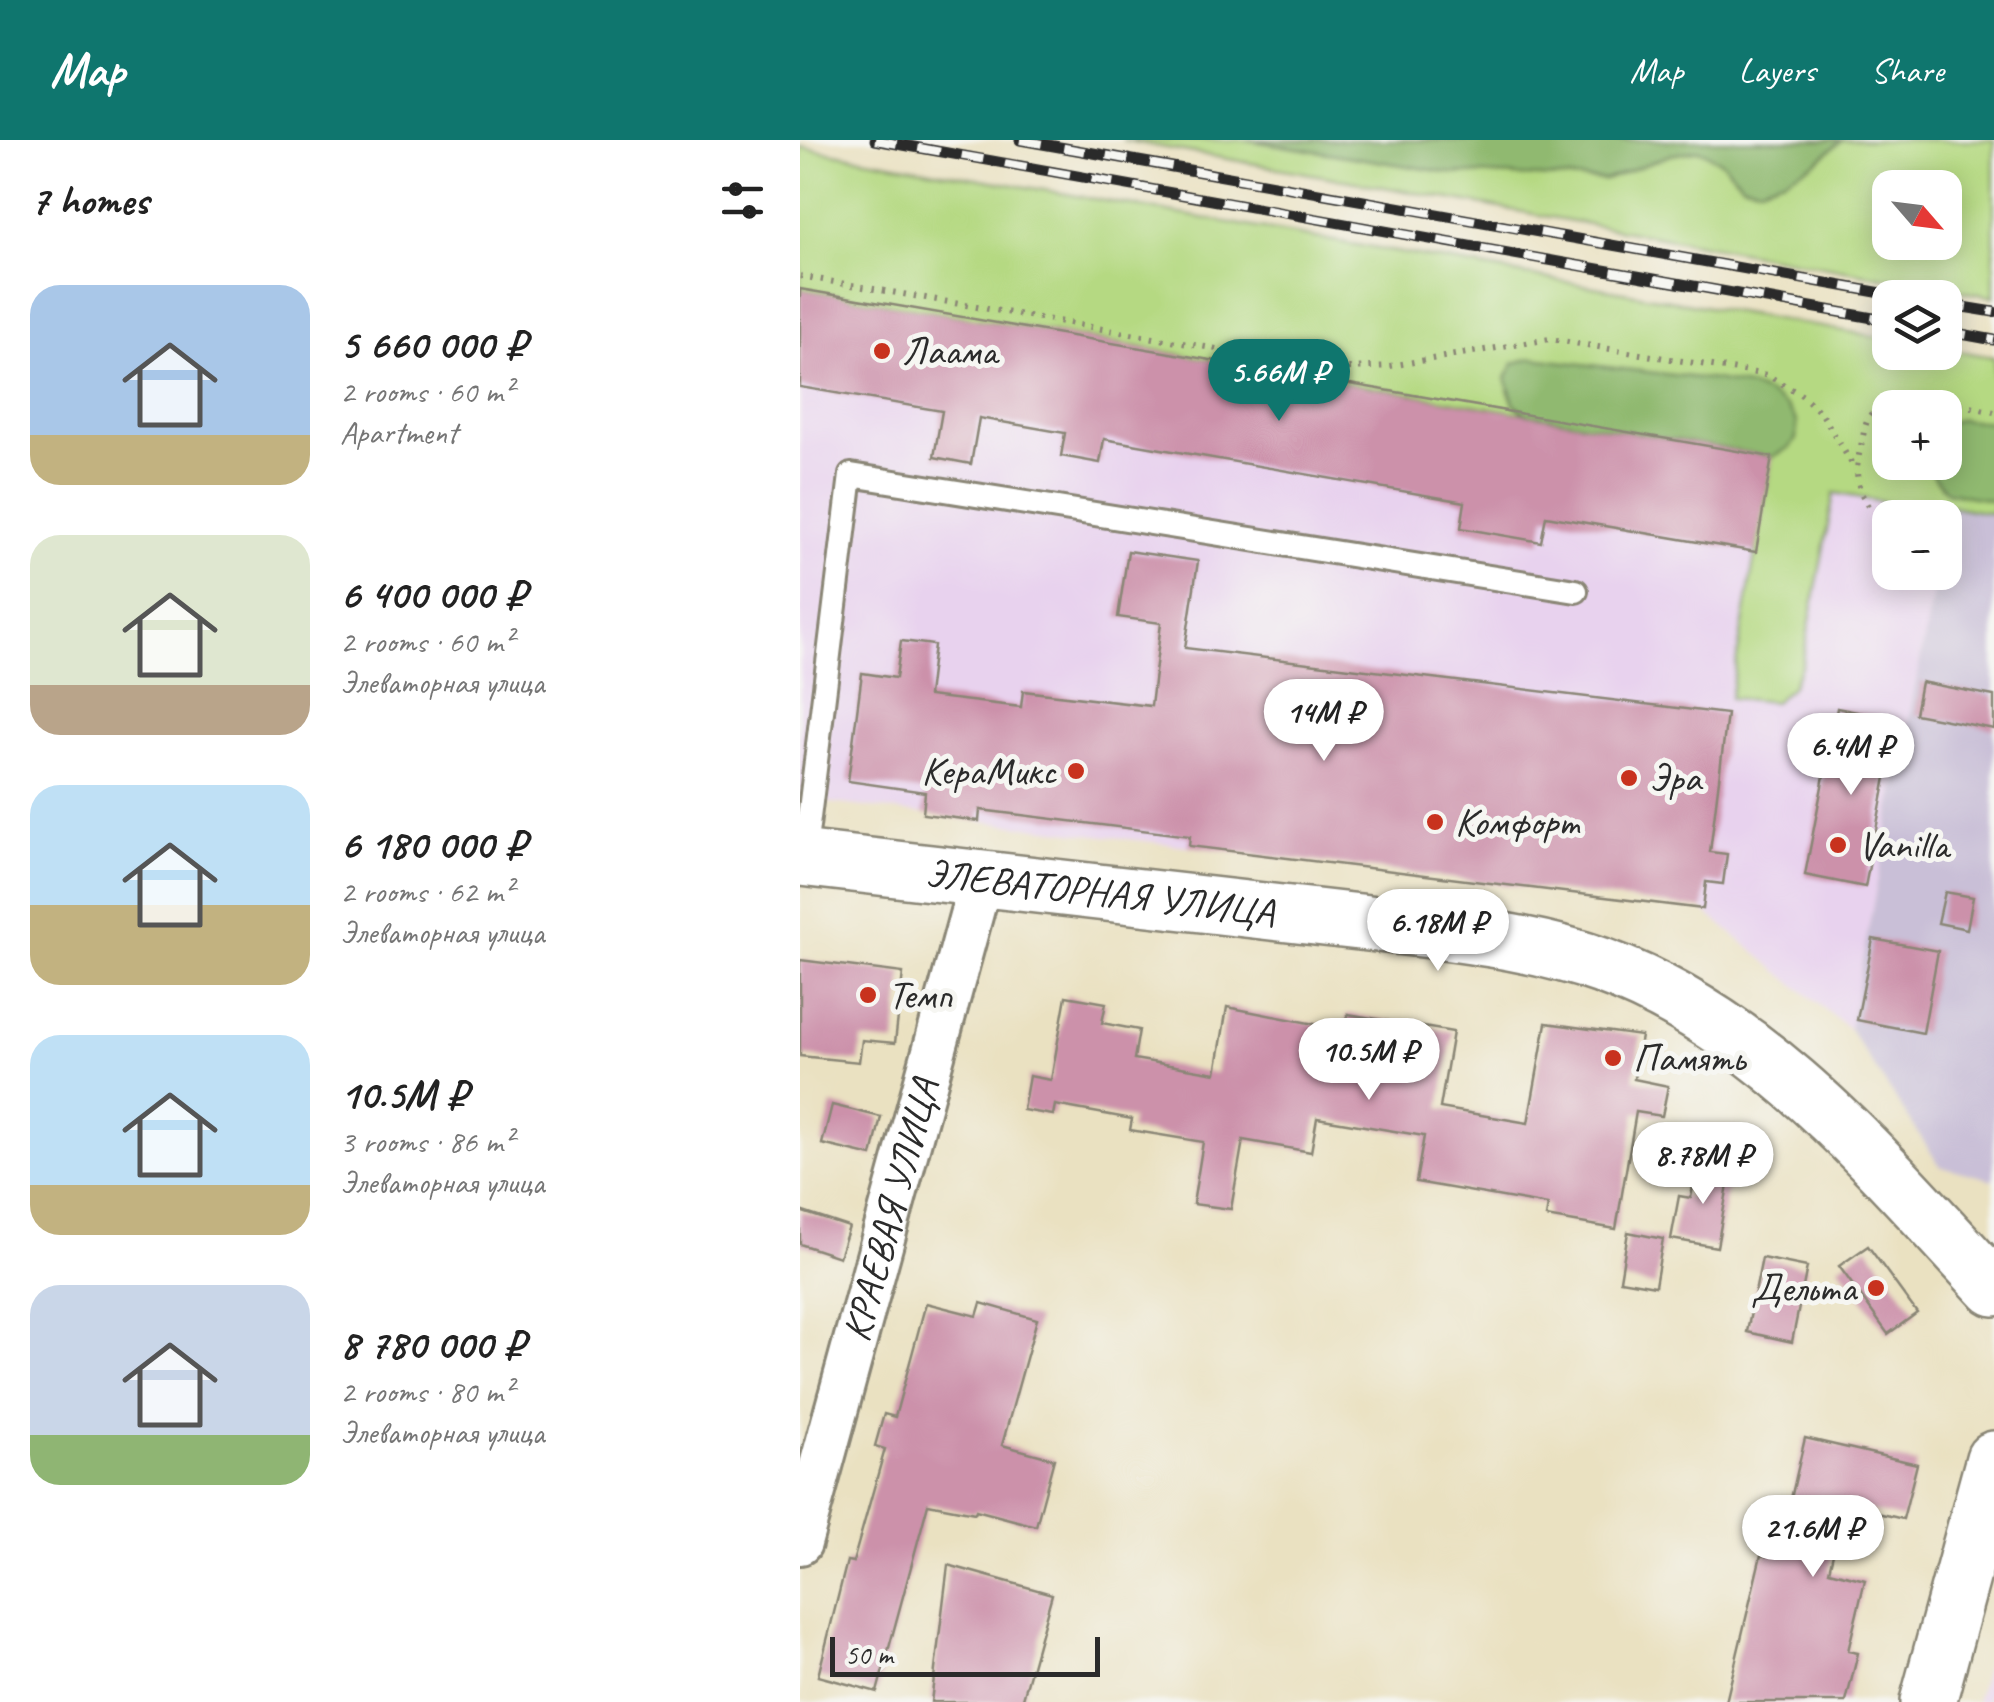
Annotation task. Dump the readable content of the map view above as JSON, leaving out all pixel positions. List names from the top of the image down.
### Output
{
  "streets": {
    "street": ["ЭЛЕВАТОРНАЯ УЛИЦА", "КРАЕВАЯ УЛИЦА"]
  },
  "crossings": [
    ["ЭЛЕВАТОРНАЯ УЛИЦА", "КРАЕВАЯ УЛИЦА"]
  ],
  "places": [
    "Лаама",
    "КераМикс",
    "Эра",
    "Комфорт",
    "Vanilla",
    "Темп",
    "Память",
    "Дельта"
  ],
  "scale_bar": "50 m",
  "north": "bottom right",
  "page": {
    "header": "Map",
    "nav": ["Map", "Layers", "Share"],
    "heading": "7 homes",
    "map_buttons": ["+", "−"],
    "list": [
      {
        "name": "5 660 000 ₽",
        "note": "2 rooms · 60 m² · Apartment"
      },
      {
        "name": "6 400 000 ₽",
        "note": "2 rooms · 60 m² · Элеваторная улица"
      },
      {
        "name": "6 180 000 ₽",
        "note": "2 rooms · 62 m² · Элеваторная улица"
      },
      {
        "name": "10.5M ₽",
        "note": "3 rooms · 86 m² · Элеваторная улица"
      },
      {
        "name": "8 780 000 ₽",
        "note": "2 rooms · 80 m² · Элеваторная улица"
      }
    ],
    "price": [
      "5.66M ₽",
      "14M ₽",
      "6.4M ₽",
      "6.18M ₽",
      "10.5M ₽",
      "8.78M ₽",
      "21.6M ₽"
    ],
    "scale": "50 m"
  }
}
